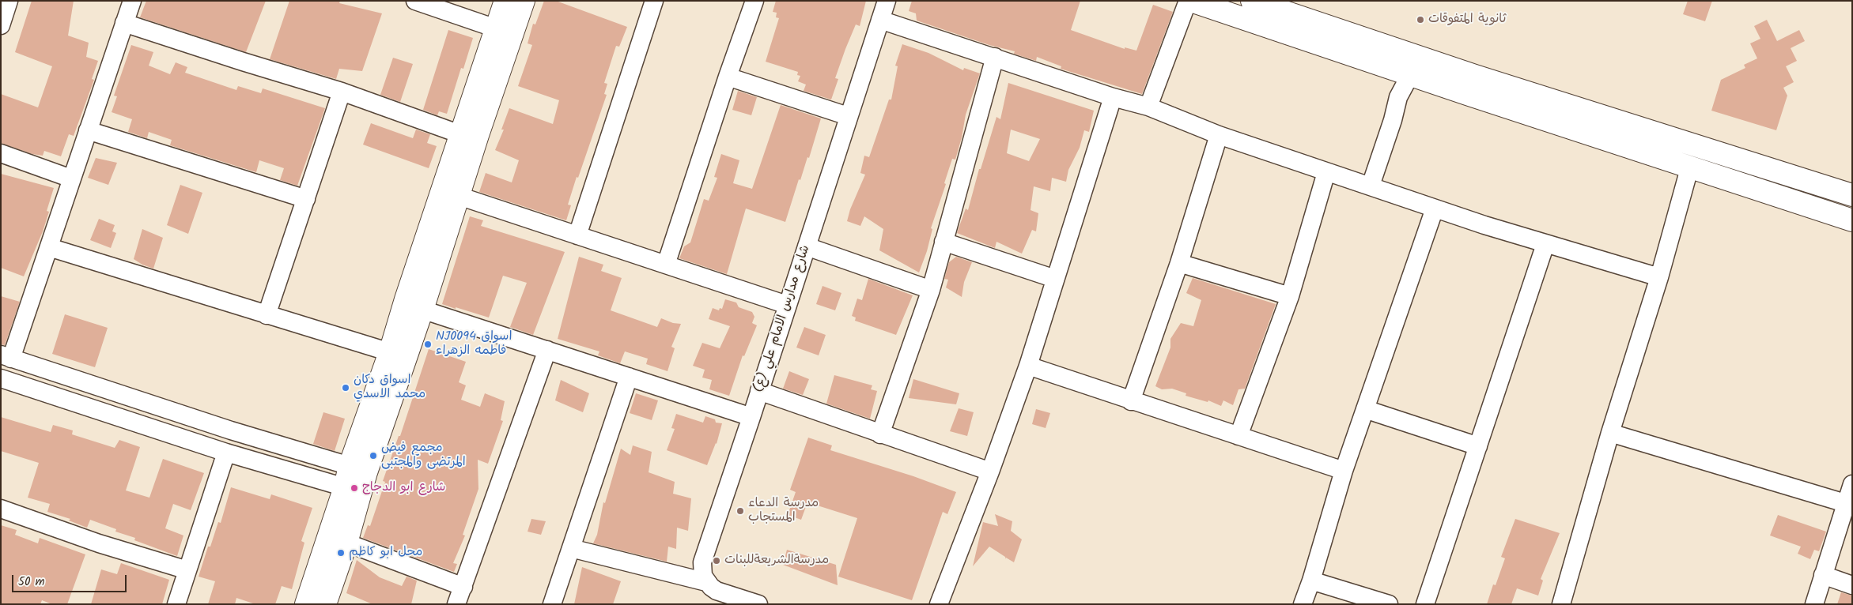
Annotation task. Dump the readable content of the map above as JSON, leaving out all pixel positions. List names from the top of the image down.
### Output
{
  "streets": {
    "street": ["شارع مدارس الامام علي (ع)"]
  },
  "places": [
    "ثانوية المتفوقات",
    "NJ0094 اسواق فاطمه الزهراء",
    "اسواق دكان محمد الاسدي",
    "مجمع فيض المرتضى والمجتبى",
    "شارع ابو الدجاج",
    "مدرسة الدعاء المستجاب",
    "محل ابو كاظم",
    "مدرسةالشريعةللبنات"
  ],
  "scale_bar": "50 m"
}
